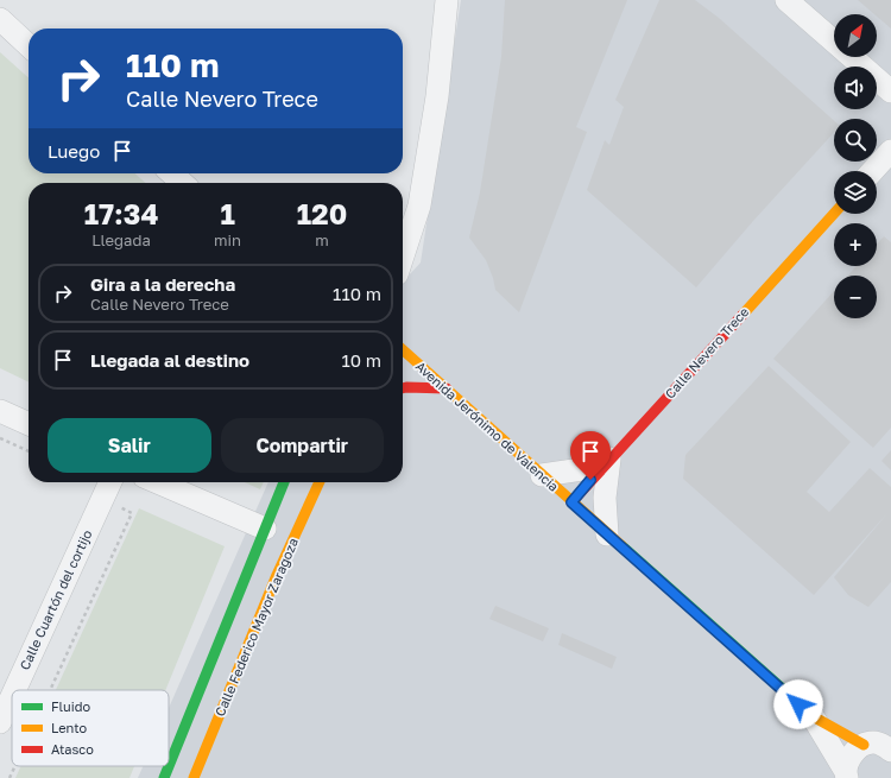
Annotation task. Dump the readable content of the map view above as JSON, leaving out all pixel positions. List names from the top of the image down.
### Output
{
  "streets": {
    "street": [
      "Calle Nevero Trece",
      "Avenida Jerónimo de Valencia",
      "Calle Cuartón del cortijo",
      "Calle Federico Mayor Zaragoza"
    ]
  },
  "crossings": [
    ["Calle Nevero Trece", "Avenida Jerónimo de Valencia"]
  ],
  "legend": ["Fluido", "Lento", "Atasco"],
  "north": "top right",
  "page": {
    "map_buttons": ["+", "−"],
    "turn": ["110 m", "Calle Nevero Trece"],
    "then": "Luego",
    "eta": [
      "17:34",
      "Llegada",
      "1",
      "min",
      "120",
      "m"
    ],
    "list": [
      {
        "name": "Gira a la derecha",
        "note": "Calle Nevero Trece",
        "value": "110 m"
      },
      {
        "name": "Llegada al destino",
        "value": "10 m"
      }
    ],
    "buttons": ["Salir", "Compartir"]
  }
}
